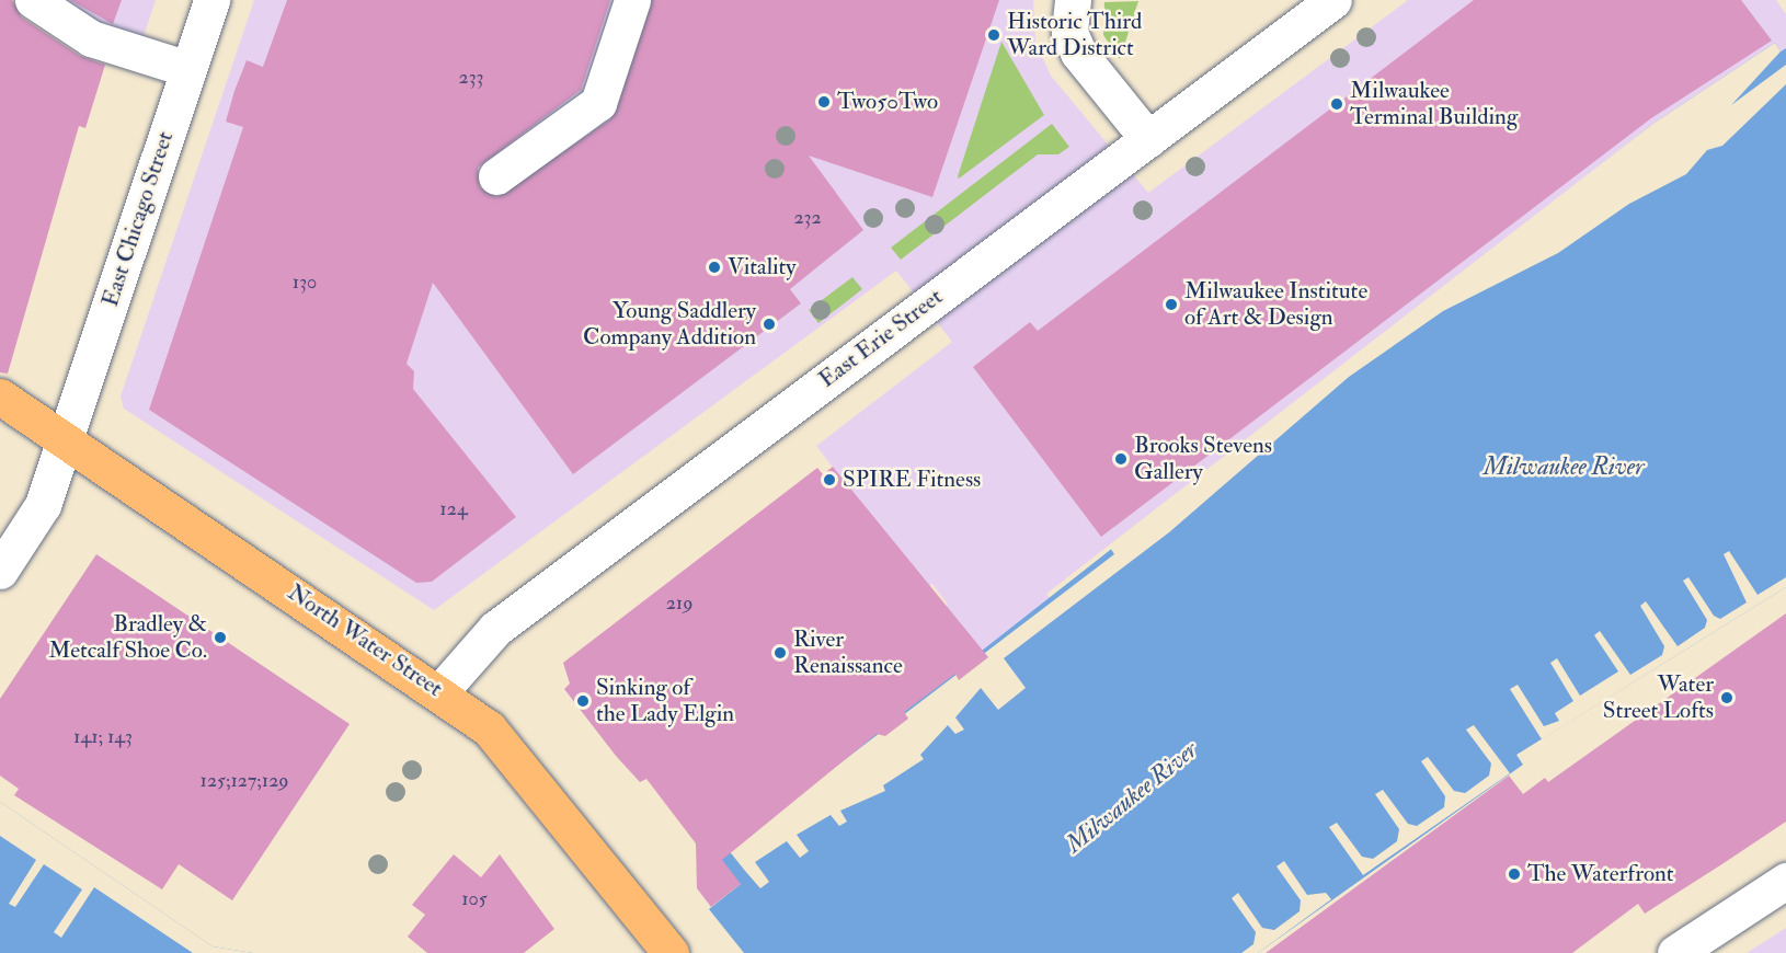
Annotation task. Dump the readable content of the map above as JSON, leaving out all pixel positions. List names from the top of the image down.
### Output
{
  "streets": {
    "main road": ["North Water Street"],
    "street": ["East Chicago Street", "East Erie Street"]
  },
  "crossings": [
    ["East Chicago Street", "North Water Street"],
    ["East Erie Street", "North Water Street"]
  ],
  "water": ["Milwaukee River"],
  "places": [
    "Historic Third Ward District",
    "Two50Two",
    "Milwaukee Terminal Building",
    "Vitality",
    "Milwaukee Institute of Art & Design",
    "Young Saddlery Company Addition",
    "Brooks Stevens Gallery",
    "SPIRE Fitness",
    "Bradley & Metcalf Shoe Co.",
    "River Renaissance",
    "Water Street Lofts",
    "Sinking of the Lady Elgin",
    "The Waterfront"
  ],
  "house_numbers": [
    "233",
    "232",
    "130",
    "124",
    "219",
    "141; 143",
    "125;127;129",
    "105"
  ]
}
